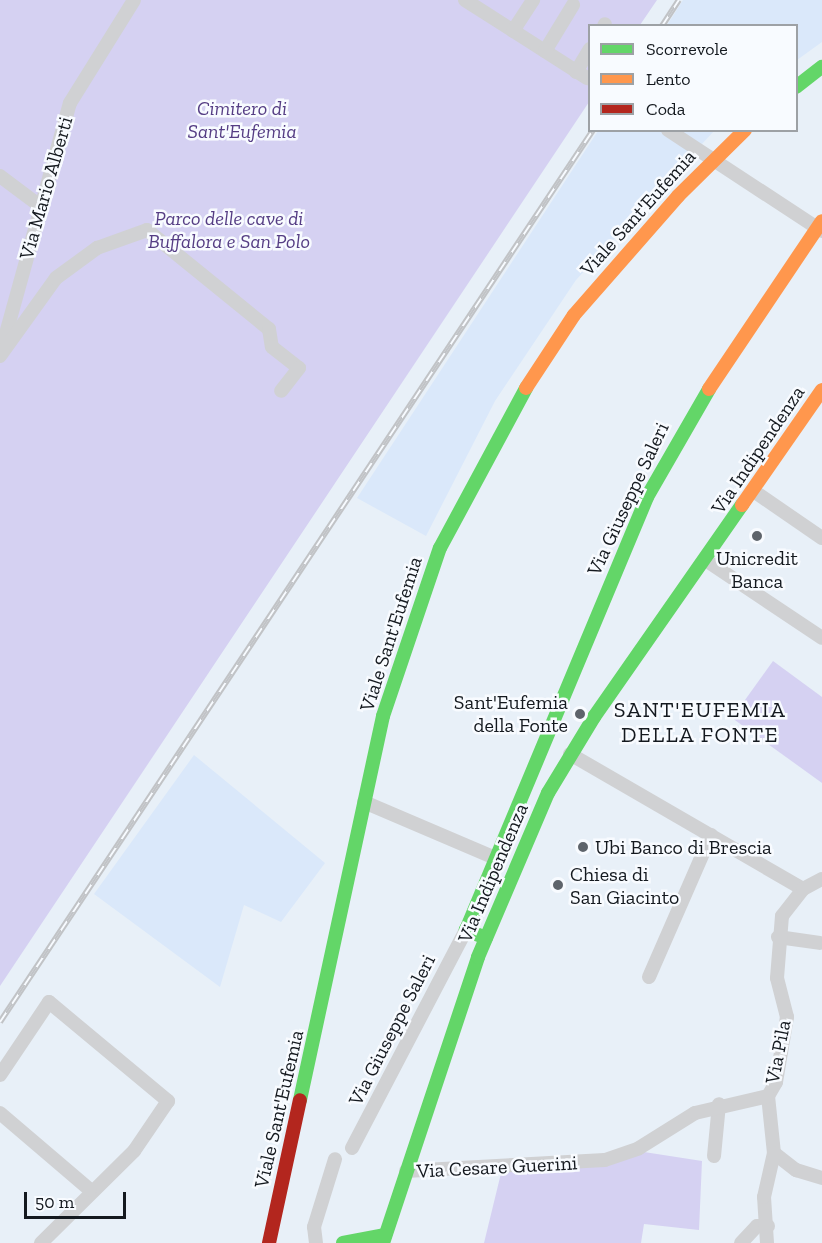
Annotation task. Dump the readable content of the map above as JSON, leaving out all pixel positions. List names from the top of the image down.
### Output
{
  "streets": {
    "street": [
      "Via Mario Alberti",
      "Viale Sant'Eufemia",
      "Via Indipendenza",
      "Via Giuseppe Saleri",
      "Via Pila",
      "Via Cesare Guerini"
    ]
  },
  "crossings": [
    ["Via Indipendenza", "Via Cesare Guerini"],
    ["Via Pila", "Via Cesare Guerini"]
  ],
  "districts": ["SANT'EUFEMIA DELLA FONTE"],
  "parks": ["Cimitero di Sant'Eufemia", "Parco delle cave di Buffalora e San Polo"],
  "places": [
    "Unicredit Banca",
    "Sant'Eufemia della Fonte",
    "Ubi Banco di Brescia",
    "Chiesa di San Giacinto"
  ],
  "legend": ["Scorrevole", "Lento", "Coda"],
  "scale_bar": "50 m"
}
